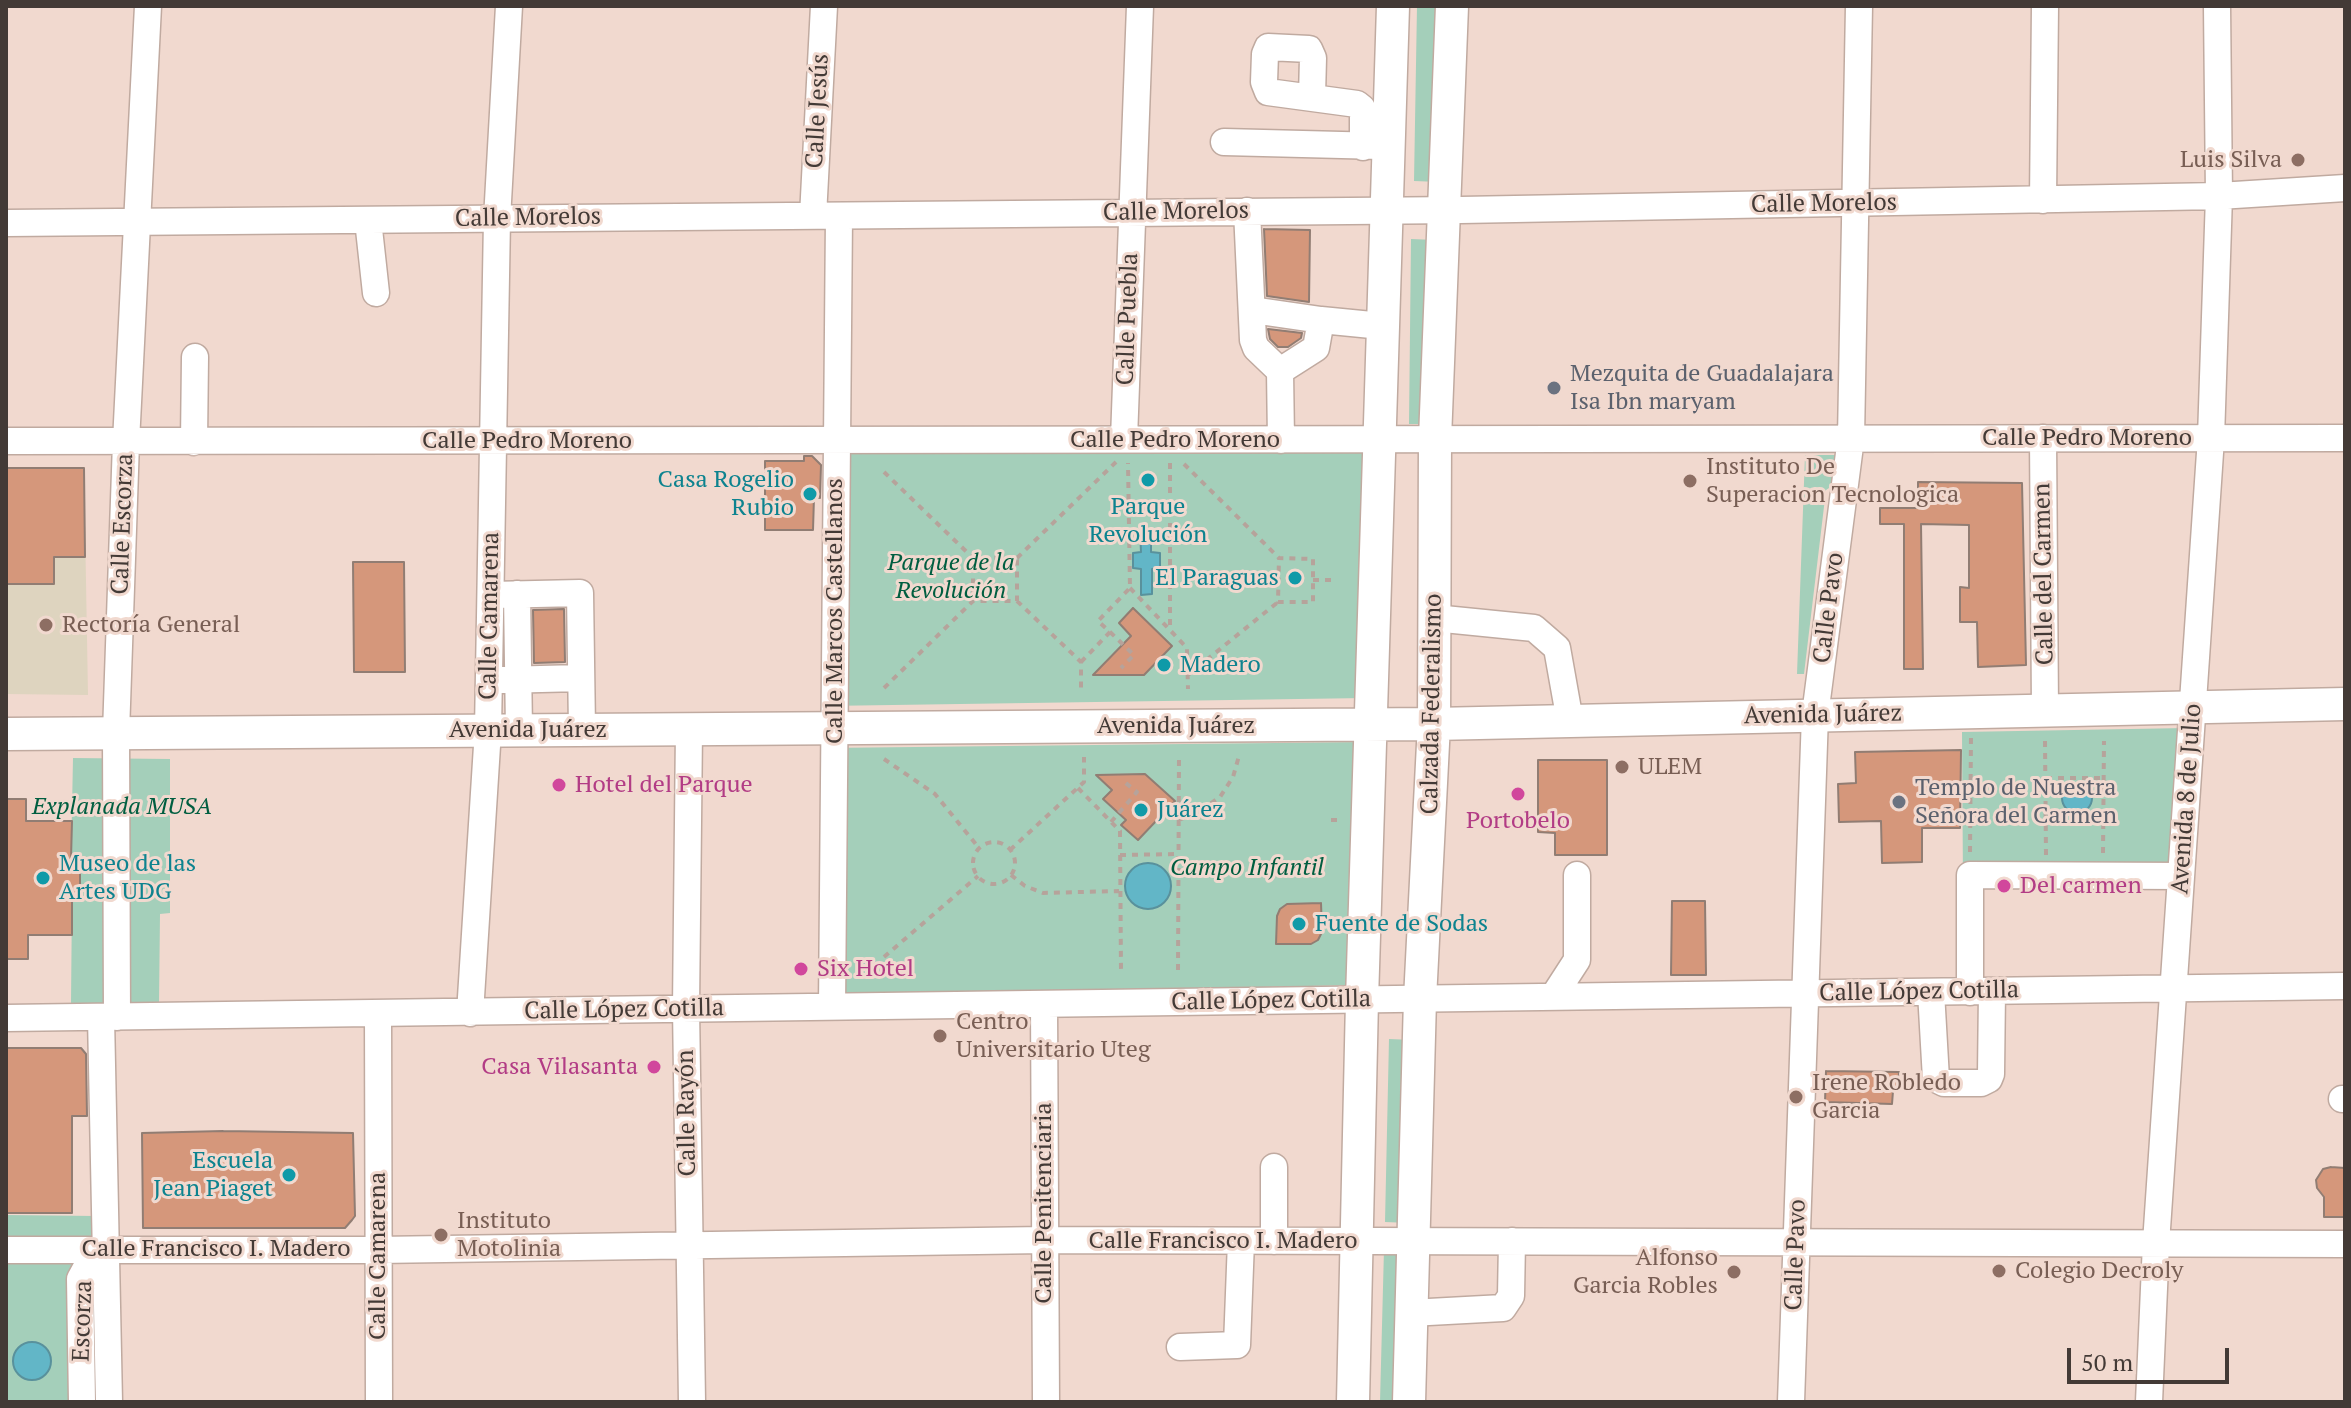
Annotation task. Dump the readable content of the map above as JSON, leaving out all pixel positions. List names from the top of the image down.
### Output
{
  "streets": {
    "main road": ["Calzada Federalismo", "Avenida Juárez"],
    "street": [
      "Calle Jesús",
      "Calle Morelos",
      "Calle Puebla",
      "Calle Pedro Moreno",
      "Calle Escorza",
      "Calle del Carmen",
      "Calle Pavo",
      "Calle Marcos Castellanos",
      "Calle Camarena",
      "Avenida 8 de Julio",
      "Calle López Cotilla",
      "Calle Rayón",
      "Calle Penitenciaria",
      "Calle Francisco I. Madero",
      "Escorza"
    ]
  },
  "crossings": [
    ["Calle Jesús", "Calle Morelos"],
    ["Calle Jesús", "Calle Marcos Castellanos"],
    ["Calle Morelos", "Calle Puebla"],
    ["Calle Morelos", "Calle Escorza"],
    ["Calle Morelos", "Calle Pavo"],
    ["Calle Morelos", "Calle Marcos Castellanos"],
    ["Calle Morelos", "Calle Camarena"],
    ["Calle Morelos", "Calzada Federalismo"],
    ["Calle Morelos", "Avenida 8 de Julio"],
    ["Calle Puebla", "Calle Pedro Moreno"],
    ["Calle Pedro Moreno", "Calle Escorza"],
    ["Calle Pedro Moreno", "Calle del Carmen"],
    ["Calle Pedro Moreno", "Calle Pavo"],
    ["Calle Pedro Moreno", "Calle Marcos Castellanos"],
    ["Calle Pedro Moreno", "Calle Camarena"],
    ["Calle Pedro Moreno", "Calzada Federalismo"],
    ["Calle Pedro Moreno", "Avenida 8 de Julio"],
    ["Calle Escorza", "Avenida Juárez"],
    ["Calle Escorza", "Calle López Cotilla"],
    ["Calle Escorza", "Calle Francisco I. Madero"],
    ["Calle Escorza", "Escorza"],
    ["Calle del Carmen", "Avenida Juárez"],
    ["Calle Pavo", "Avenida Juárez"],
    ["Calle Pavo", "Calle López Cotilla"],
    ["Calle Pavo", "Calle Francisco I. Madero"],
    ["Calle Marcos Castellanos", "Avenida Juárez"],
    ["Calle Marcos Castellanos", "Calle López Cotilla"],
    ["Calle Camarena", "Avenida Juárez"],
    ["Calle Camarena", "Calle López Cotilla"],
    ["Calle Camarena", "Calle Francisco I. Madero"],
    ["Calzada Federalismo", "Avenida Juárez"],
    ["Calzada Federalismo", "Calle López Cotilla"],
    ["Calzada Federalismo", "Calle Francisco I. Madero"],
    ["Avenida Juárez", "Avenida 8 de Julio"],
    ["Avenida Juárez", "Calle Rayón"],
    ["Avenida 8 de Julio", "Calle López Cotilla"],
    ["Avenida 8 de Julio", "Calle Francisco I. Madero"],
    ["Calle López Cotilla", "Calle Rayón"],
    ["Calle López Cotilla", "Calle Penitenciaria"],
    ["Calle Rayón", "Calle Francisco I. Madero"],
    ["Calle Penitenciaria", "Calle Francisco I. Madero"],
    ["Calle Francisco I. Madero", "Escorza"]
  ],
  "parks": ["Parque de la Revolución", "Explanada MUSA", "Campo Infantil"],
  "places": [
    "Luis Silva",
    "Mezquita de Guadalajara Isa Ibn maryam",
    "Parque Revolución",
    "Instituto De Superacion Tecnologica",
    "Casa Rogelio Rubio",
    "El Paraguas",
    "Rectoría General",
    "Madero",
    "ULEM",
    "Hotel del Parque",
    "Portobelo",
    "Templo de Nuestra Señora del Carmen",
    "Juárez",
    "Museo de las Artes UDG",
    "Del carmen",
    "Fuente de Sodas",
    "Six Hotel",
    "Centro Universitario Uteg",
    "Casa Vilasanta",
    "Irene Robledo Garcia",
    "Escuela Jean Piaget",
    "Instituto Motolinia",
    "Colegio Decroly",
    "Alfonso Garcia Robles"
  ],
  "scale_bar": "50 m"
}
